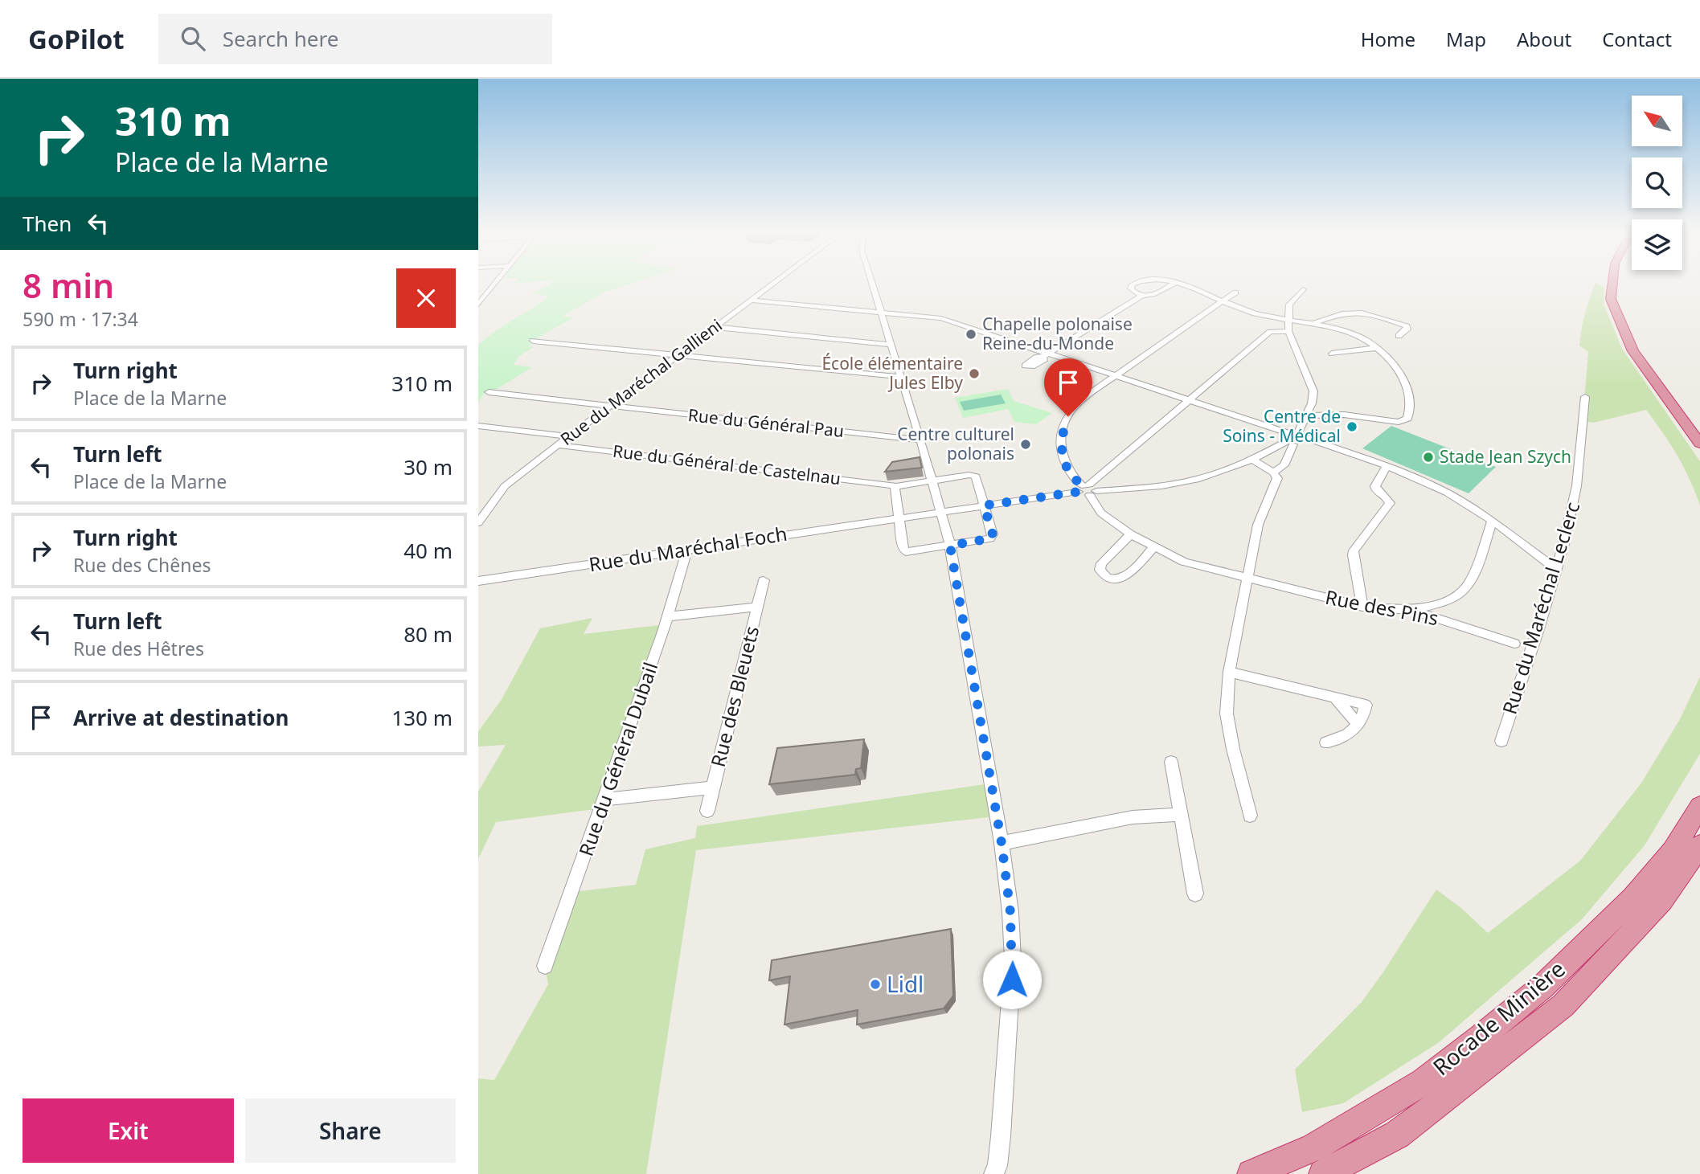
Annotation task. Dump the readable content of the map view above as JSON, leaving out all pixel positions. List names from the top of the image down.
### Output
{
  "streets": {
    "highway": ["Rocade Minière"],
    "street": [
      "Rue du Maréchal Gallieni",
      "Rue du Général Pau",
      "Rue du Général de Castelnau",
      "Rue du Maréchal Foch",
      "Rue des Pins",
      "Rue du Maréchal Leclerc",
      "Rue des Bleuets",
      "Rue du Général Dubail"
    ]
  },
  "crossings": [
    ["Rue du Maréchal Gallieni", "Rue du Général Pau"],
    ["Rue du Maréchal Gallieni", "Rue du Général de Castelnau"],
    ["Rue du Général de Castelnau", "Rue du Maréchal Foch"],
    ["Rue du Maréchal Foch", "Rue des Pins"],
    ["Rue du Maréchal Foch", "Rue du Général Dubail"],
    ["Rue des Bleuets", "Rue du Général Dubail"]
  ],
  "places": [
    "Chapelle polonaise Reine-du-Monde",
    "École élémentaire Jules Elby",
    "Centre de Soins - Médical",
    "Centre culturel polonais",
    "Stade Jean Szych",
    "Lidl"
  ],
  "north": "top left",
  "page": {
    "header": "GoPilot",
    "search": "Search here",
    "nav": [
      "Home",
      "Map",
      "About",
      "Contact"
    ],
    "turn": ["310 m", "Place de la Marne"],
    "then": "Then",
    "heading": ["8 min", "590 m · 17:34"],
    "list": [
      {
        "name": "Turn right",
        "note": "Place de la Marne",
        "value": "310 m"
      },
      {
        "name": "Turn left",
        "note": "Place de la Marne",
        "value": "30 m"
      },
      {
        "name": "Turn right",
        "note": "Rue des Chênes",
        "value": "40 m"
      },
      {
        "name": "Turn left",
        "note": "Rue des Hêtres",
        "value": "80 m"
      },
      {
        "name": "Arrive at destination",
        "value": "130 m"
      }
    ],
    "buttons": ["Exit", "Share"]
  }
}
